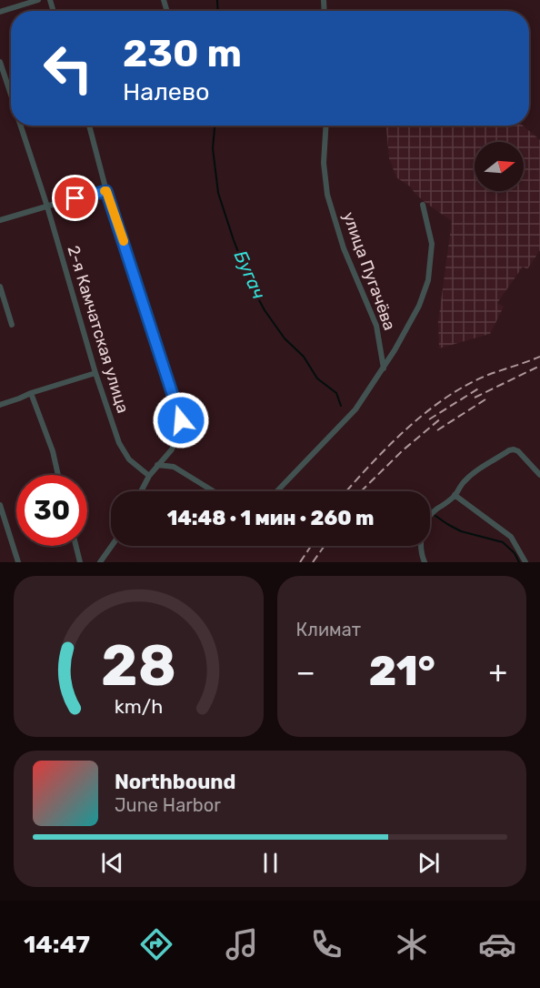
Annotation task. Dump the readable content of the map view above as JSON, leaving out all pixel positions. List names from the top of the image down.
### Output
{
  "streets": {
    "street": ["улица Пугачёва", "2-я Камчатская улица"]
  },
  "water": ["Бугач"],
  "north": "right",
  "page": {
    "turn": ["230 m", "Налево"],
    "limit": "30",
    "trip": "14:48 · 1 мин · 260 m",
    "tile": "Климат",
    "heat": ["−", "21°", "+"],
    "song": ["Northbound", "June Harbor"],
    "tabs": "14:47",
    "gauge": ["28", "km/h"]
  }
}
